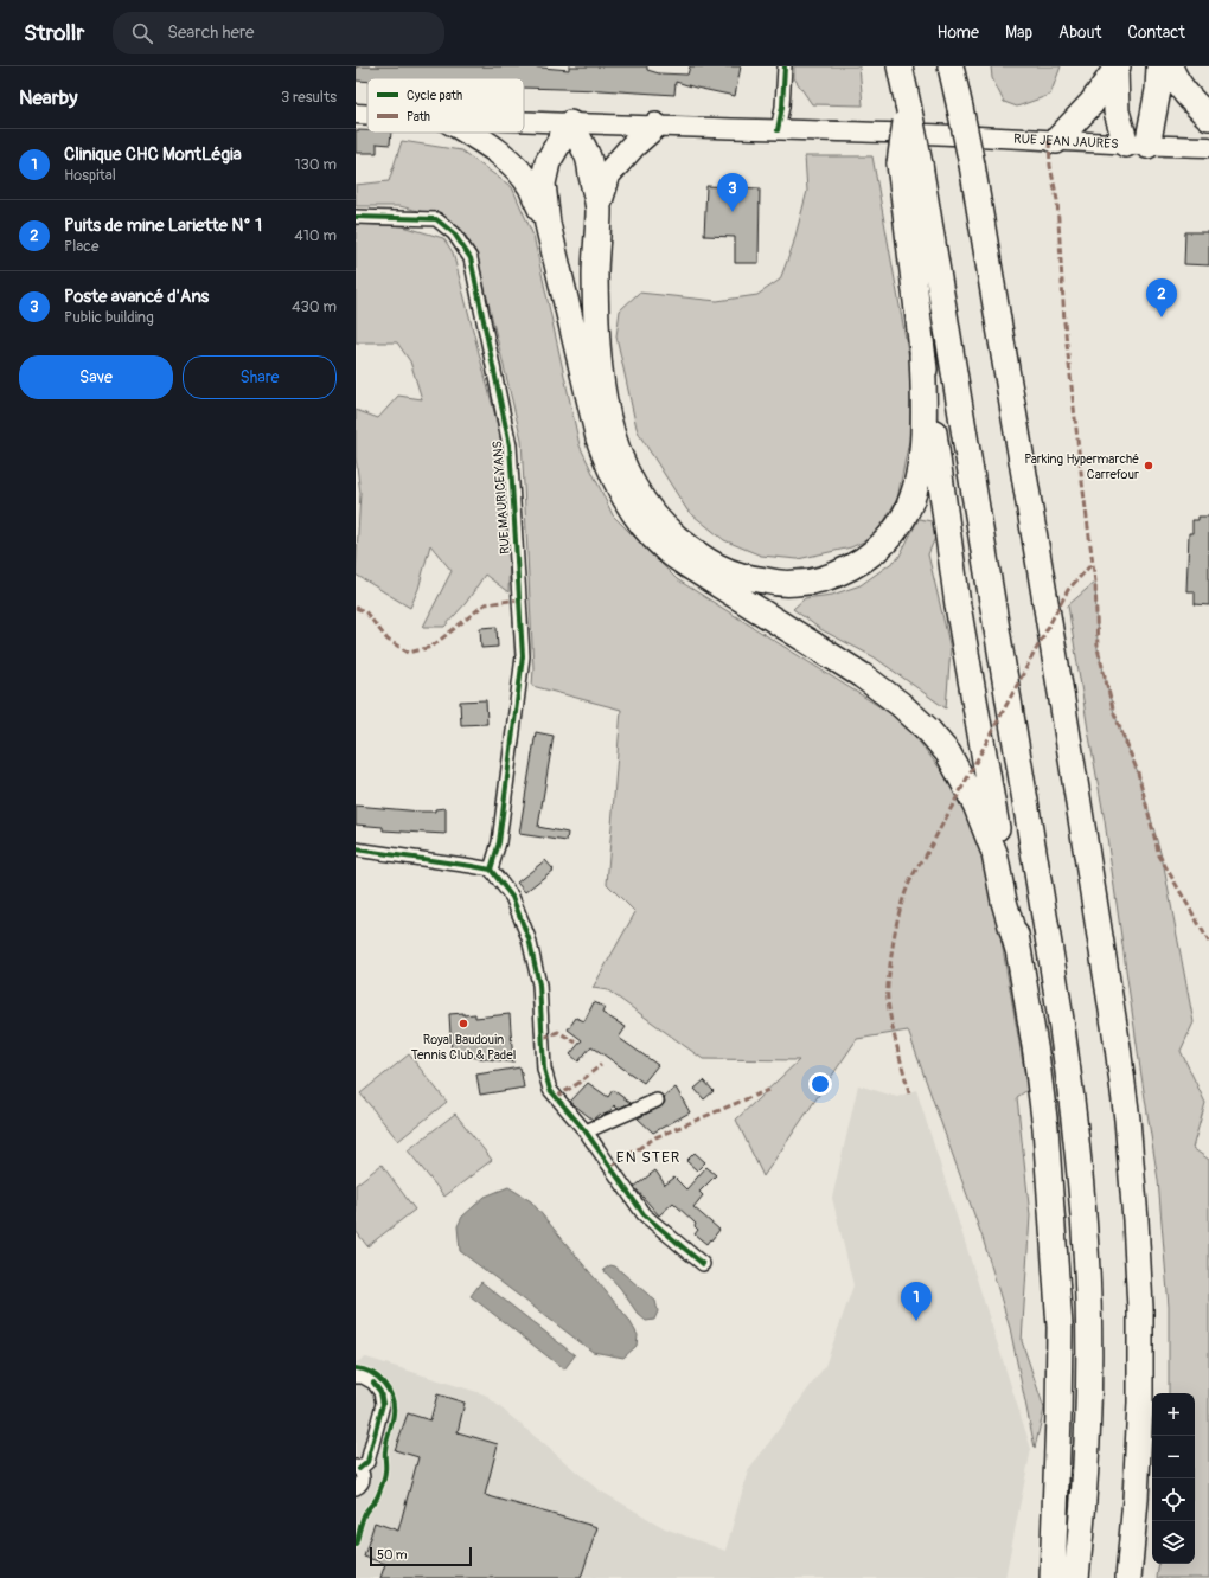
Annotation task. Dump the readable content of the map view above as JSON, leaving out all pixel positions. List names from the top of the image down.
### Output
{
  "streets": {
    "main road": ["RUE JEAN JAURÈS"],
    "street": ["RUE MAURICE YANS"]
  },
  "districts": ["EN STER"],
  "places": ["Parking Hypermarché Carrefour", "Royal Baudouin Tennis Club & Padel"],
  "legend": ["Cycle path", "Path"],
  "scale_bar": "50 m",
  "page": {
    "header": "Strollr",
    "search": "Search here",
    "nav": [
      "Home",
      "Map",
      "About",
      "Contact"
    ],
    "heading": ["Nearby", "3 results"],
    "list": [
      {
        "mark": "1",
        "name": "Clinique CHC MontLégia",
        "note": "Hospital",
        "value": "130 m"
      },
      {
        "mark": "2",
        "name": "Puits de mine Lariette N° 1",
        "note": "Place",
        "value": "410 m"
      },
      {
        "mark": "3",
        "name": "Poste avancé d'Ans",
        "note": "Public building",
        "value": "430 m"
      }
    ],
    "pins": ["3", "2", "1"],
    "buttons": ["Save", "Share"],
    "map_buttons": ["+", "−"],
    "scale": "50 m"
  }
}
